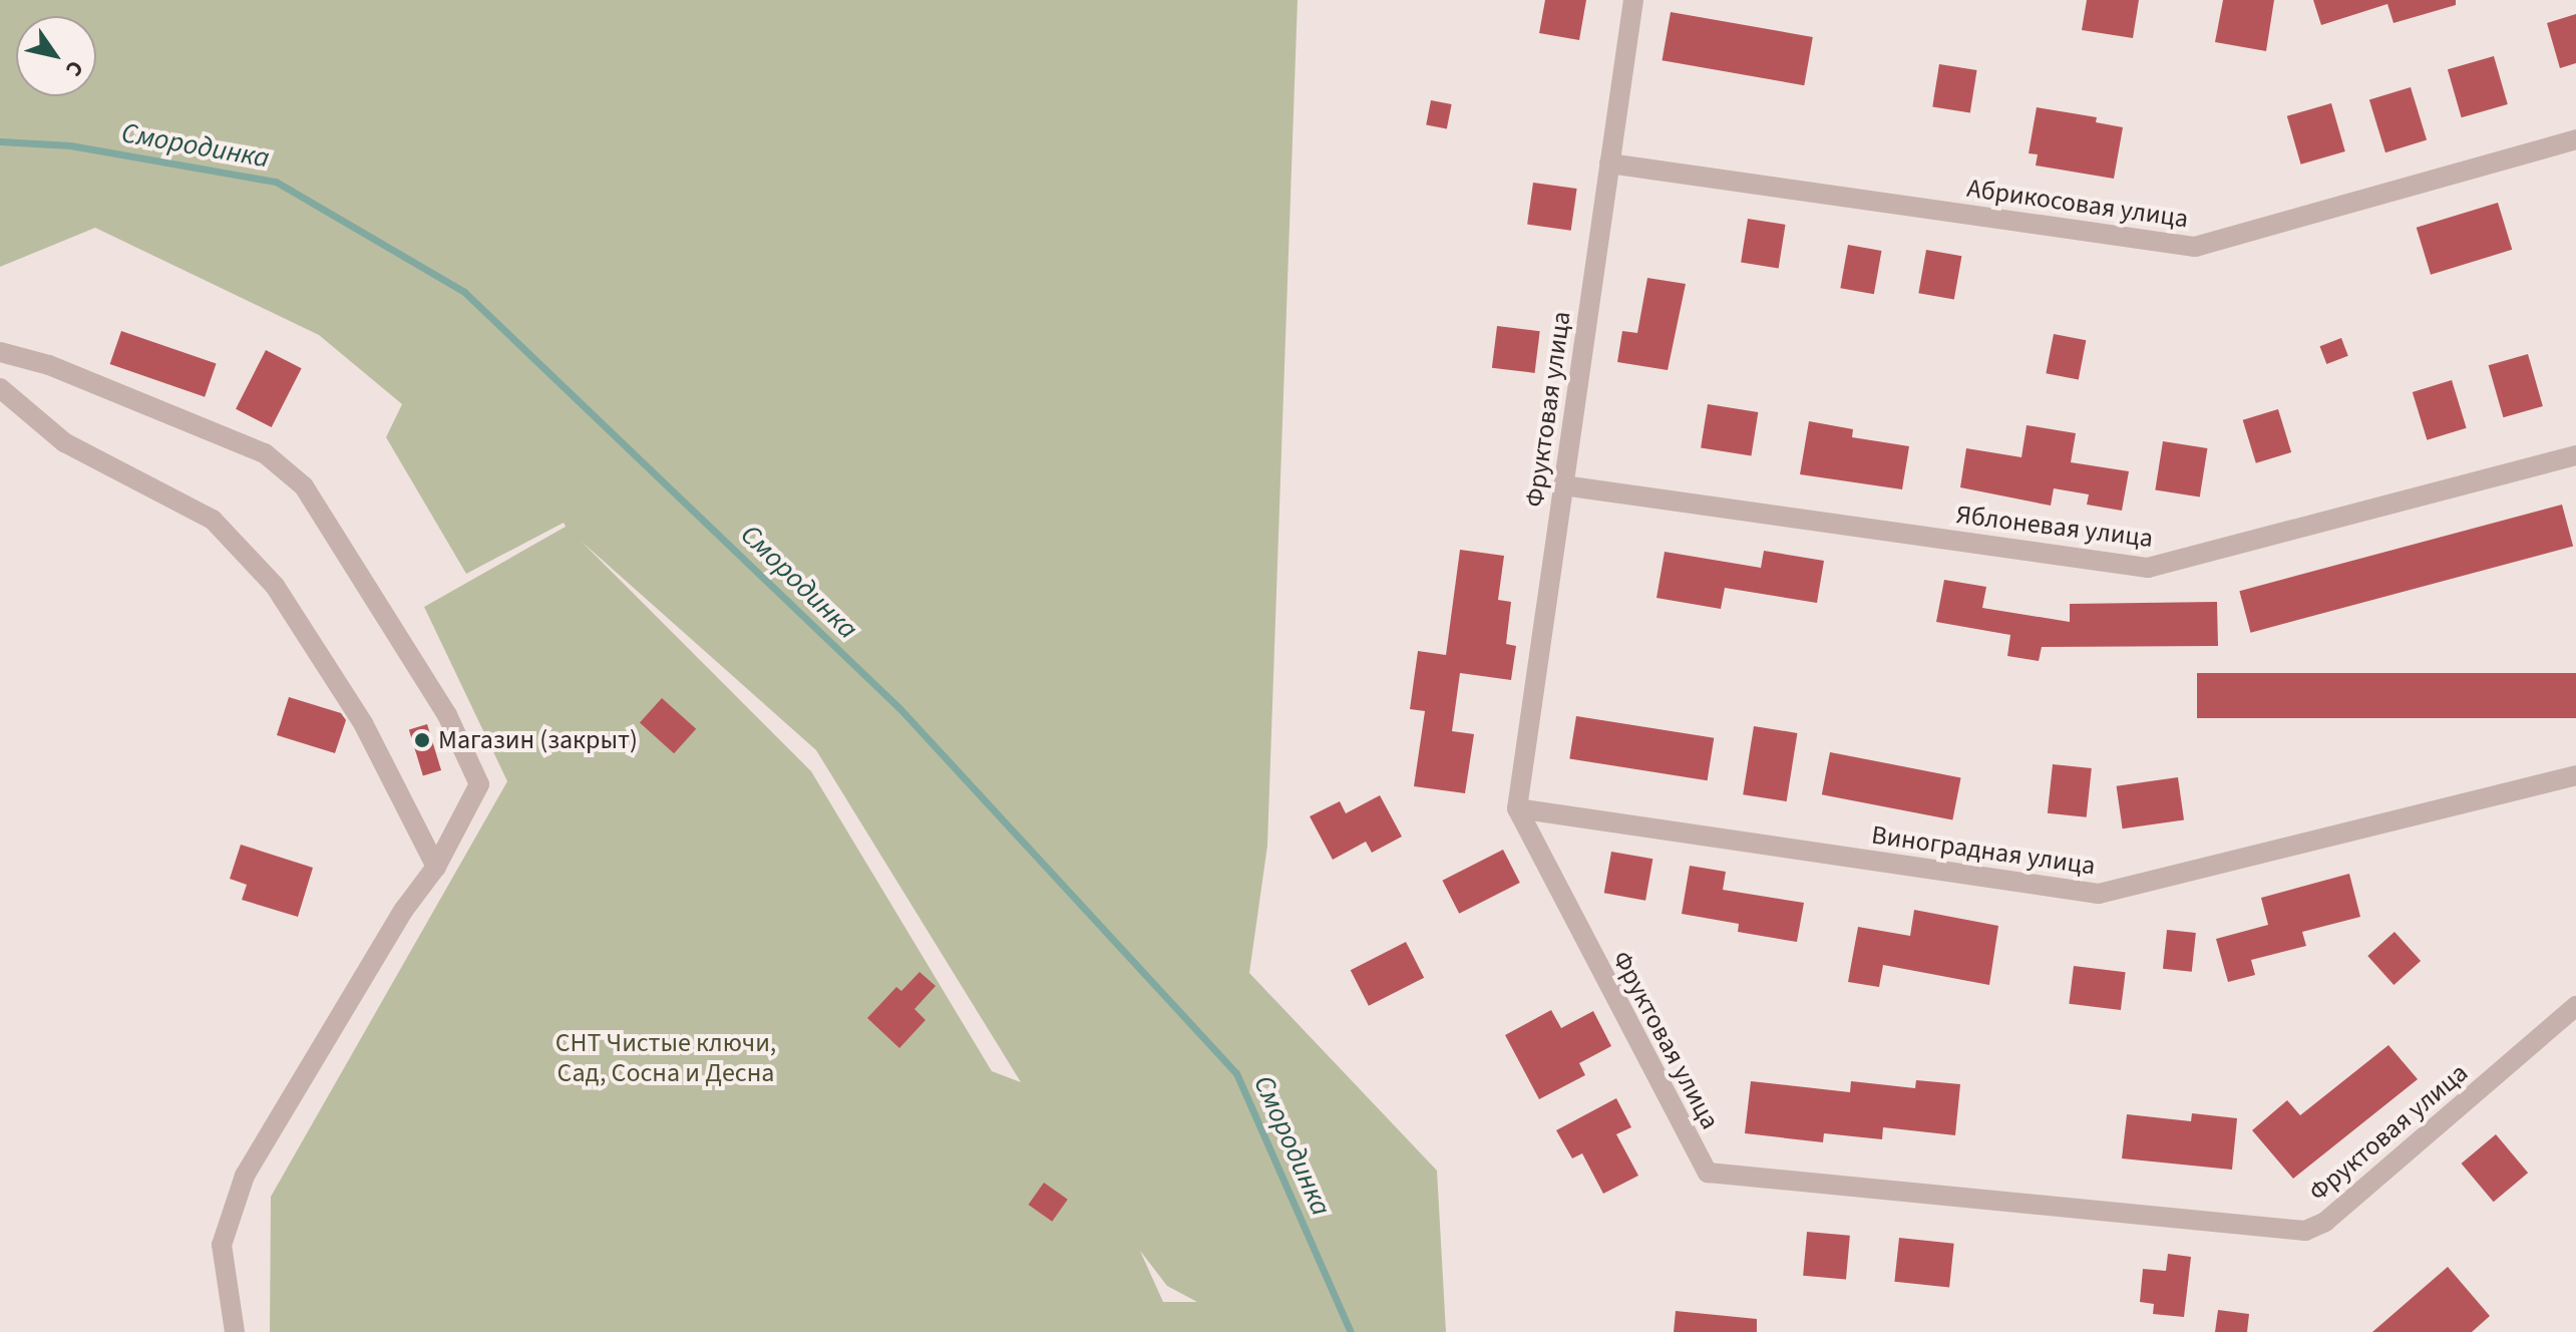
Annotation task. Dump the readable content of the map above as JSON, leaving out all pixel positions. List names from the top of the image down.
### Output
{
  "streets": {
    "street": [
      "Абрикосовая улица",
      "Фруктовая улица",
      "Яблоневая улица",
      "Виноградная улица"
    ]
  },
  "crossings": [
    ["Абрикосовая улица", "Фруктовая улица"],
    ["Фруктовая улица", "Яблоневая улица"],
    ["Фруктовая улица", "Виноградная улица"]
  ],
  "water": ["Смородинка"],
  "parks": ["СНТ Чистые ключи, Сад, Сосна и Десна"],
  "places": ["Магазин (закрыт)"],
  "north": "bottom right"
}
